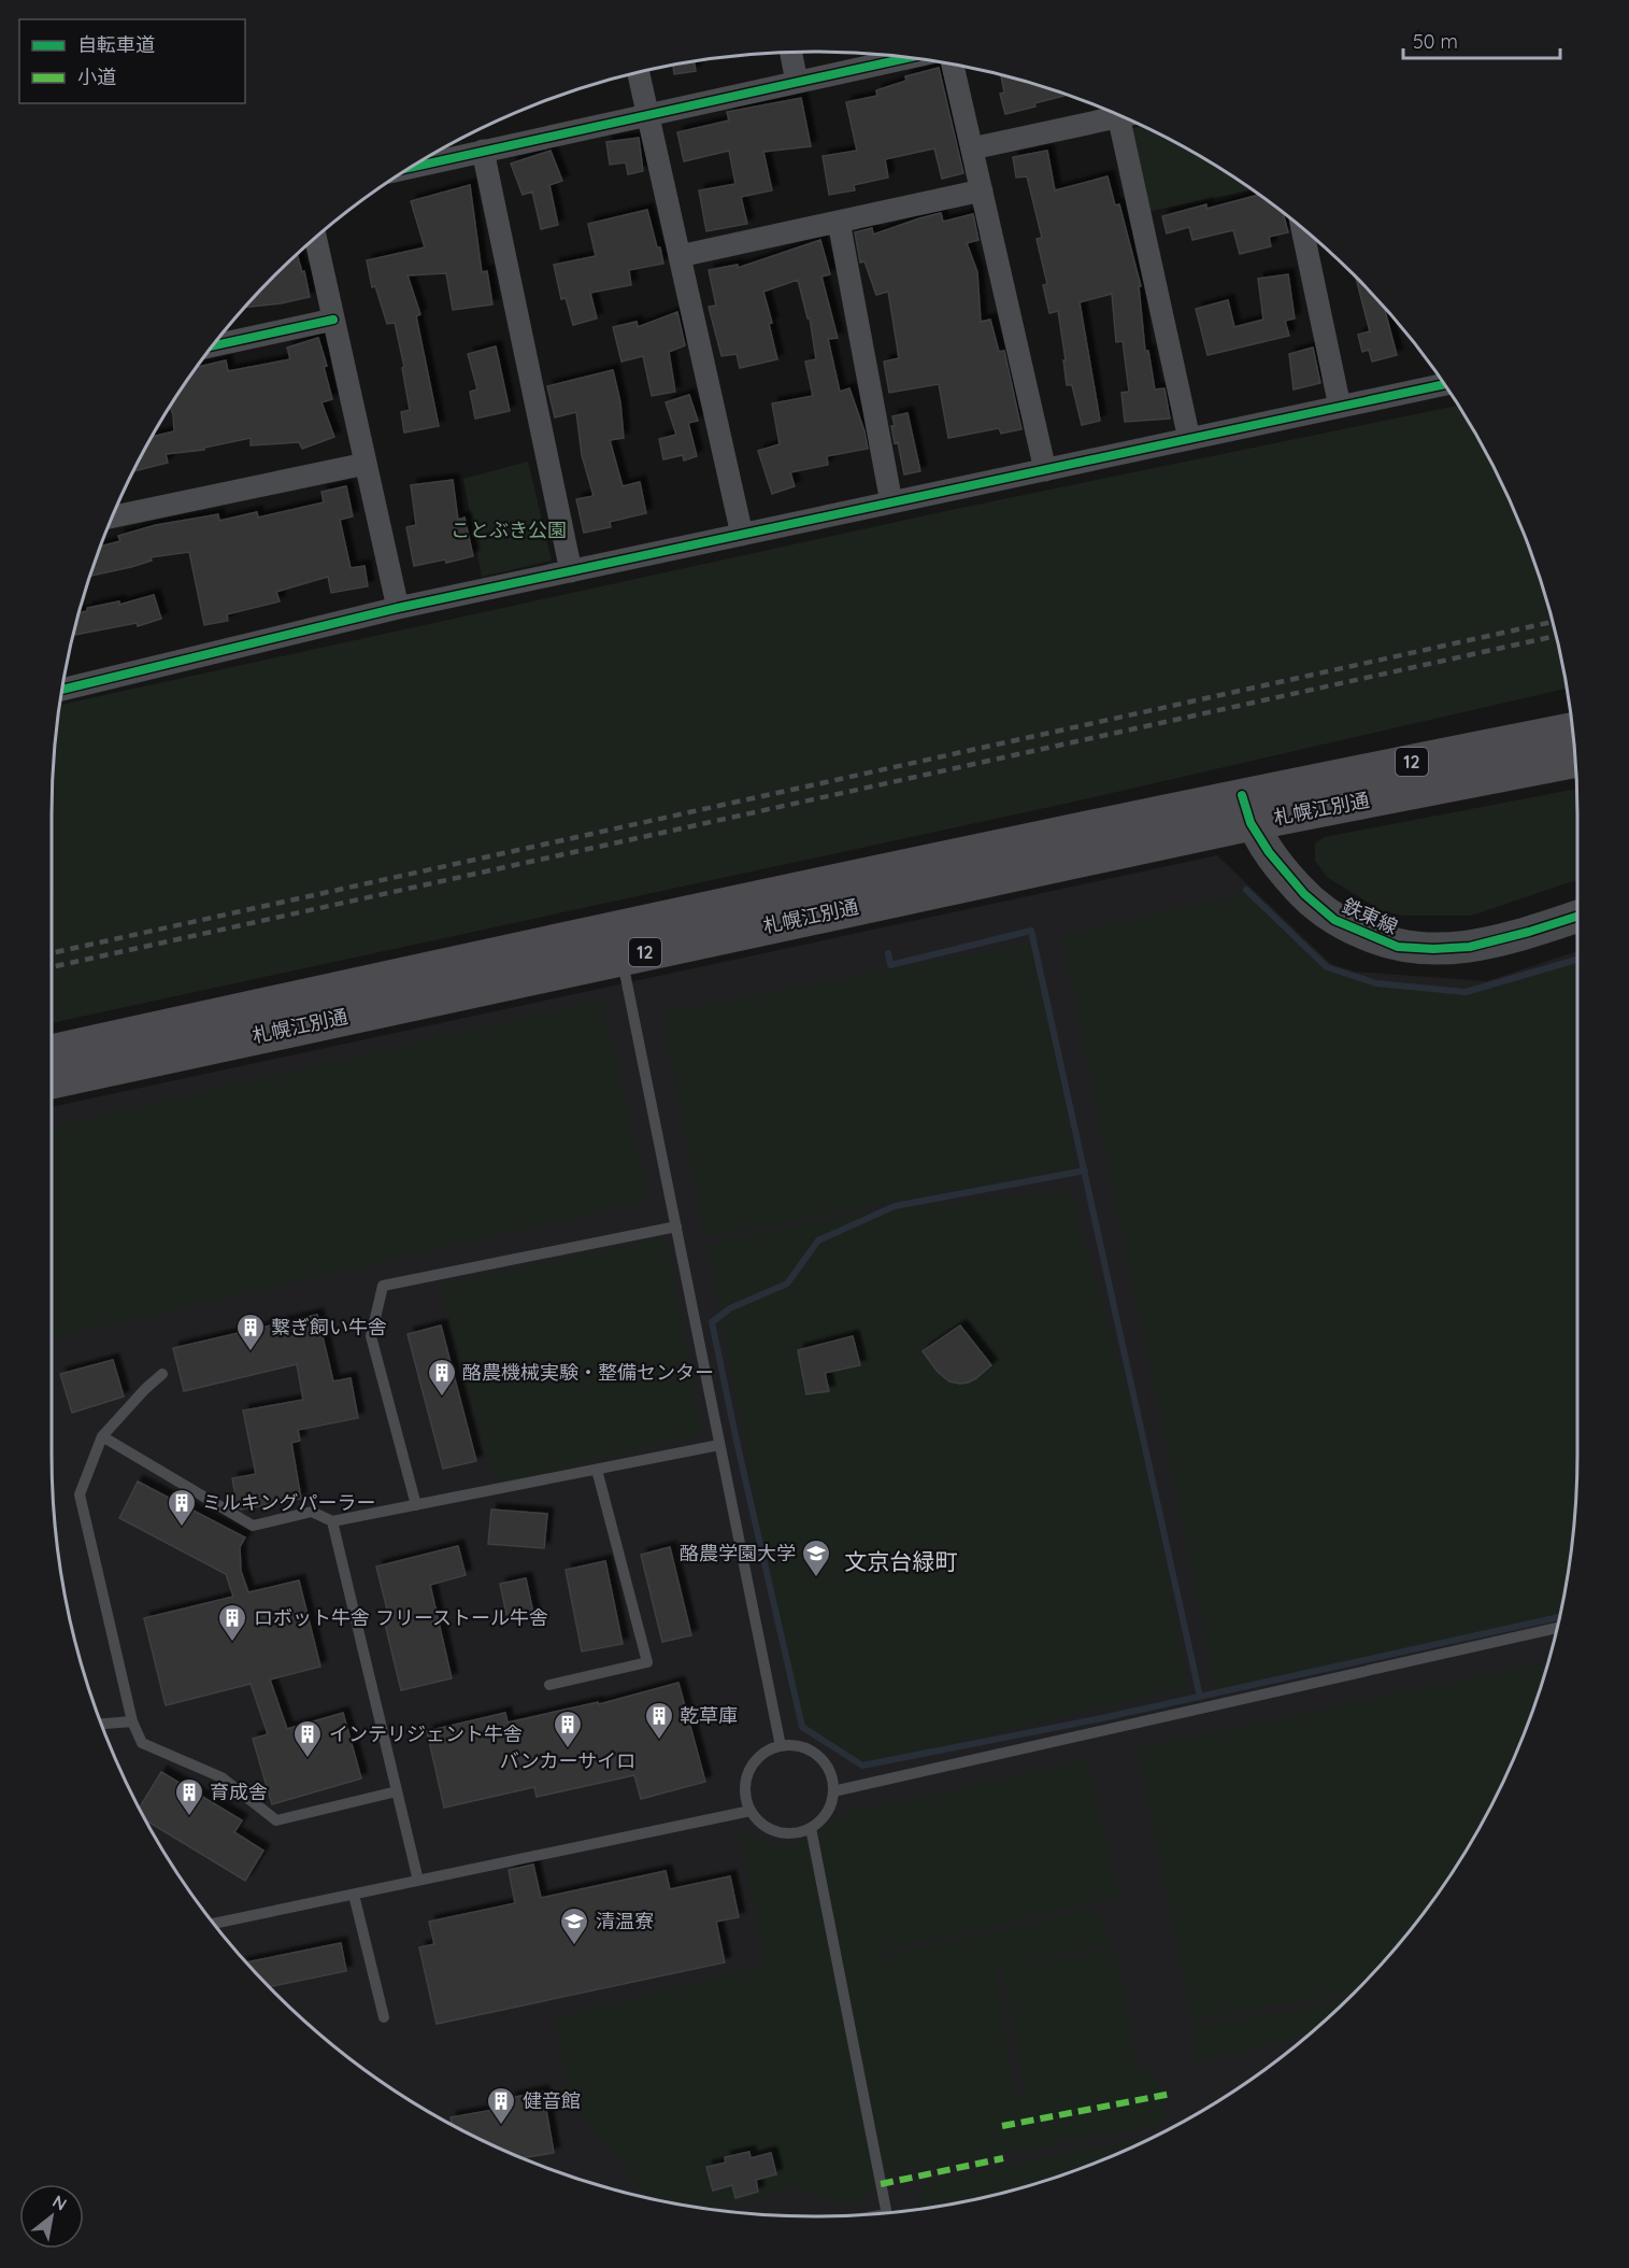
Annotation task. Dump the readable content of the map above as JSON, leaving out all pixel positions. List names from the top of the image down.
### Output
{
  "streets": {
    "highway": ["12", "札幌江別通"],
    "street": ["鉄東線"]
  },
  "crossings": [
    ["札幌江別通", "鉄東線"]
  ],
  "districts": ["文京台緑町"],
  "parks": ["ことぶき公園"],
  "places": {
    "building": [
      "繋ぎ飼い牛舎",
      "酪農機械実験・整備センター",
      "ミルキングパーラー",
      "ロボット牛舎 フリーストール牛舎",
      "乾草庫",
      "バンカーサイロ",
      "インテリジェント牛舎",
      "育成舎",
      "健音館"
    ],
    "school or university": ["酪農学園大学", "清温寮"]
  },
  "legend": ["自転車道", "小道"],
  "scale_bar": "50 m",
  "north": "top right"
}
